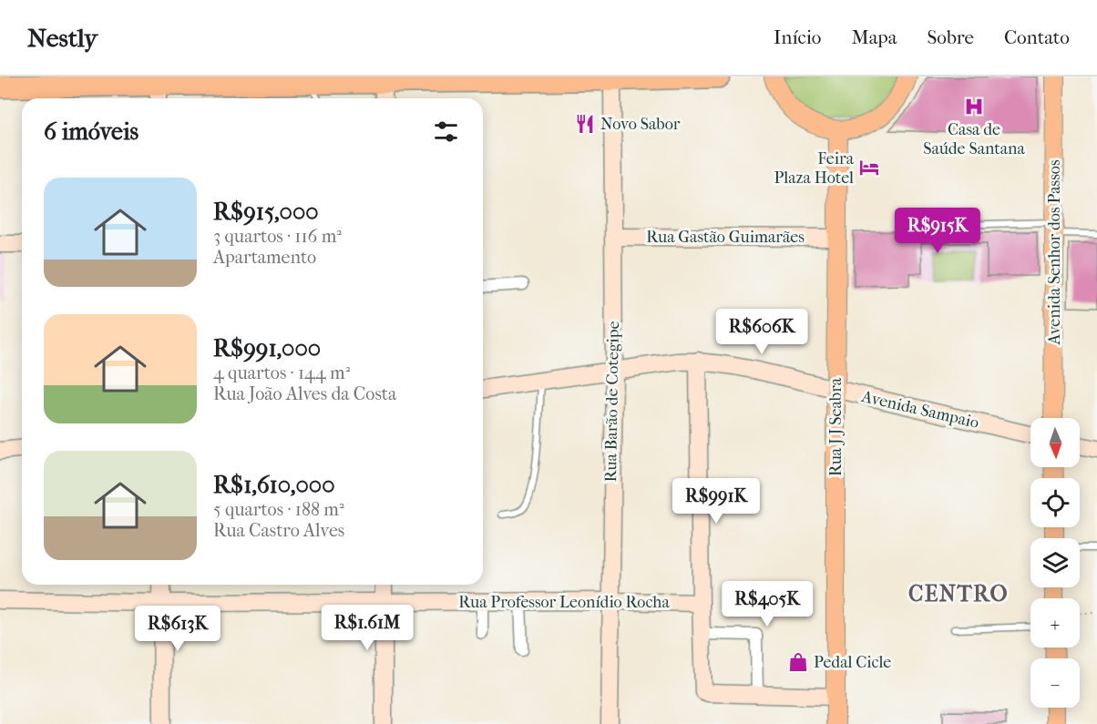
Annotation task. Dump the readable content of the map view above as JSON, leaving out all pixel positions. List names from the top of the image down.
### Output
{
  "streets": {
    "main road": ["Avenida Senhor dos Passos", "Rua J J Seabra"],
    "street": [
      "Rua Gastão Guimarães",
      "Rua Barão de Cotegipe",
      "Avenida Sampaio",
      "Rua Professor Leonídio Rocha"
    ]
  },
  "crossings": [
    ["Rua Gastão Guimarães", "Rua Barão de Cotegipe"],
    ["Rua Gastão Guimarães", "Rua J J Seabra"],
    ["Rua Barão de Cotegipe", "Avenida Sampaio"],
    ["Rua Barão de Cotegipe", "Rua Professor Leonídio Rocha"],
    ["Avenida Sampaio", "Rua J J Seabra"]
  ],
  "districts": ["CENTRO"],
  "places": {
    "hospital": ["Casa de Saúde Santana"],
    "restaurant": ["Novo Sabor"],
    "hotel": ["Feira Plaza Hotel"],
    "shop": ["Pedal Cicle"]
  },
  "north": "bottom",
  "page": {
    "header": "Nestly",
    "nav": [
      "Início",
      "Mapa",
      "Sobre",
      "Contato"
    ],
    "heading": "6 imóveis",
    "list": [
      {
        "name": "R$915,000",
        "note": "3 quartos · 116 m² · Apartamento"
      },
      {
        "name": "R$991,000",
        "note": "4 quartos · 144 m² · Rua João Alves da Costa"
      },
      {
        "name": "R$1,610,000",
        "note": "5 quartos · 188 m² · Rua Castro Alves"
      }
    ],
    "price": [
      "R$915K",
      "R$606K",
      "R$991K",
      "R$405K",
      "R$1.61M",
      "R$613K"
    ],
    "map_buttons": ["+", "−"]
  }
}
